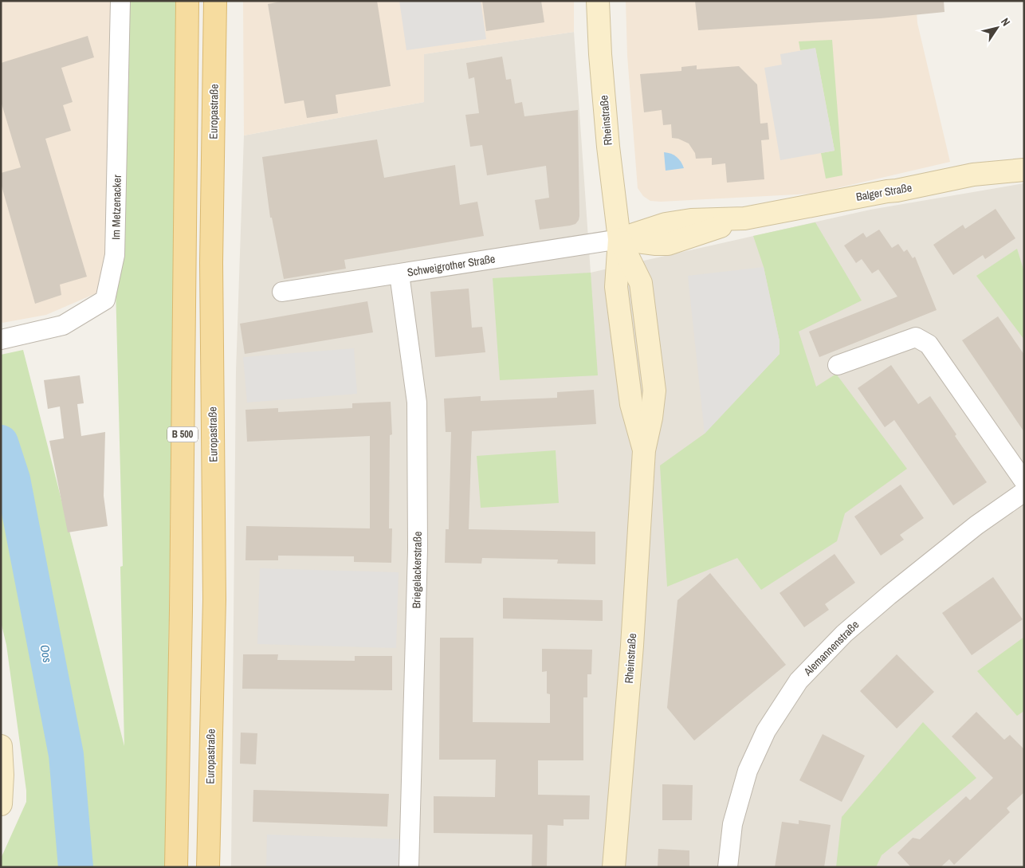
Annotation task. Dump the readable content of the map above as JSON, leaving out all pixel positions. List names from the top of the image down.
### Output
{
  "streets": {
    "main road": ["Europastraße", "B 500"],
    "street": [
      "Rheinstraße",
      "Balger Straße",
      "Im Metzenacker",
      "Schweigrother Straße",
      "Briegelackerstraße",
      "Alemannenstraße"
    ]
  },
  "crossings": [
    ["Rheinstraße", "Balger Straße"],
    ["Rheinstraße", "Schweigrother Straße"],
    ["Balger Straße", "Schweigrother Straße"],
    ["Schweigrother Straße", "Briegelackerstraße"]
  ],
  "water": ["Oos"],
  "north": "top right"
}
